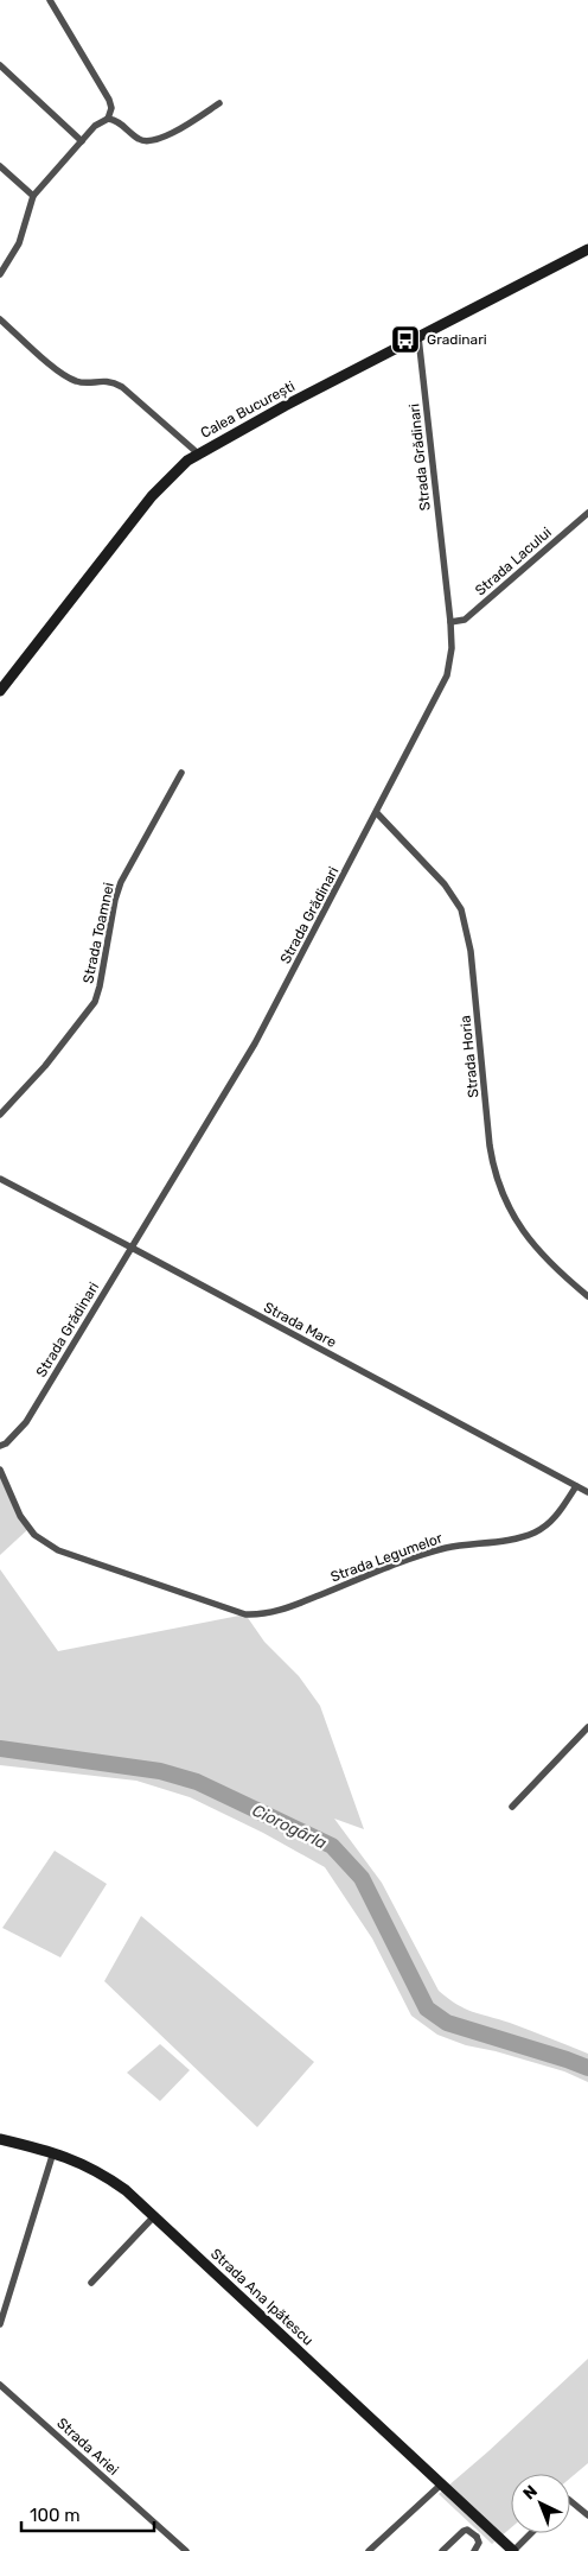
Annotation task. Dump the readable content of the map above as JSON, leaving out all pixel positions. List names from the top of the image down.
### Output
{
  "streets": {
    "main road": ["Calea București", "Strada Ana Ipătescu"],
    "street": [
      "Strada Grădinari",
      "Strada Lacului",
      "Strada Toamnei",
      "Strada Horia",
      "Strada Mare",
      "Strada Legumelor",
      "Strada Ariei"
    ]
  },
  "crossings": [
    ["Calea București", "Strada Grădinari"],
    ["Strada Grădinari", "Strada Lacului"],
    ["Strada Grădinari", "Strada Horia"],
    ["Strada Grădinari", "Strada Mare"],
    ["Strada Mare", "Strada Legumelor"]
  ],
  "water": ["Ciorogârla"],
  "places": {
    "bus stop": ["Gradinari"]
  },
  "scale_bar": "100 m",
  "north": "top left"
}
